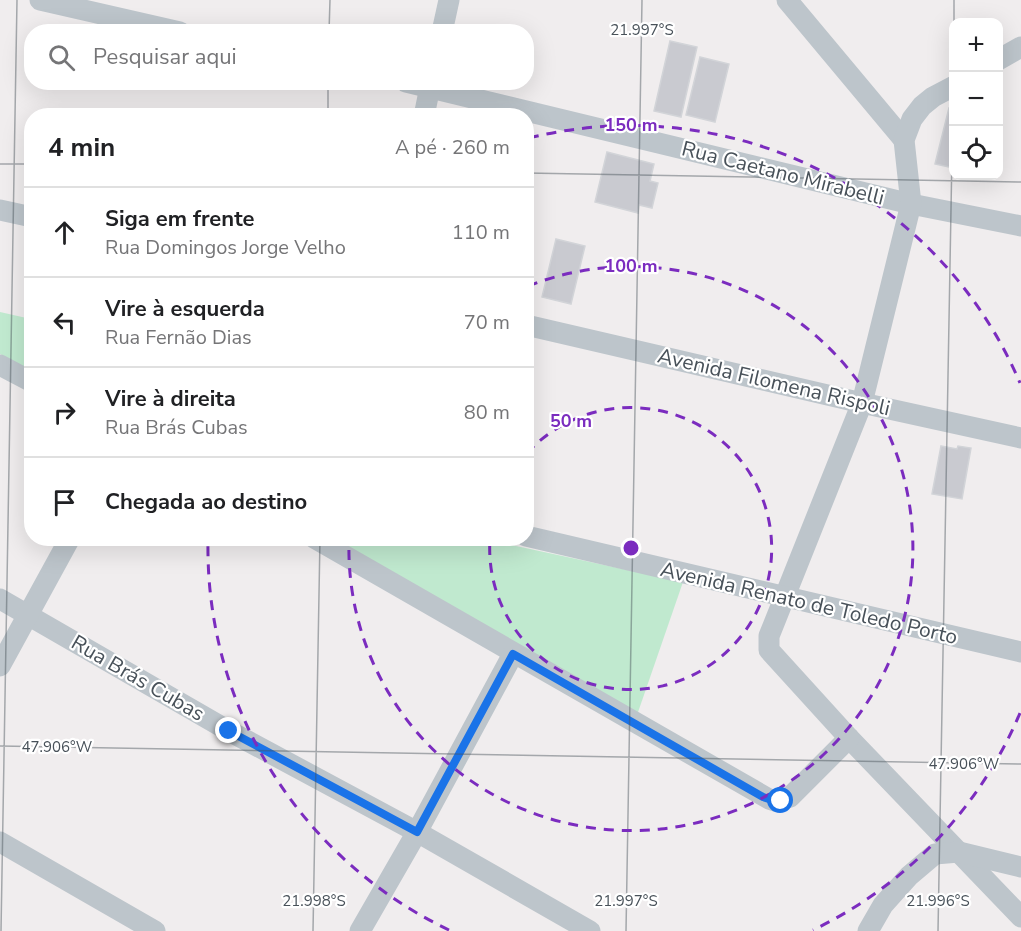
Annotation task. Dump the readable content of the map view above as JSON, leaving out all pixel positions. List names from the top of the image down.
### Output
{
  "streets": {
    "street": [
      "Rua Caetano Mirabelli",
      "Avenida Filomena Rispoli",
      "Avenida Renato de Toledo Porto",
      "Rua Brás Cubas"
    ]
  },
  "page": {
    "map_buttons": ["+", "−"],
    "search": "Pesquisar aqui",
    "heading": ["4 min", "A pé · 260 m"],
    "list": [
      ["Siga em frente", "Rua Domingos Jorge Velho", "110 m"],
      ["Vire à esquerda", "Rua Fernão Dias", "70 m"],
      ["Vire à direita", "Rua Brás Cubas", "80 m"],
      "Chegada ao destino"
    ]
  },
  "coordinates": [
    "21.997°S",
    "47.906°W",
    "21.998°S",
    "21.996°S"
  ],
  "rings": ["150 m", "100 m", "50 m"]
}
